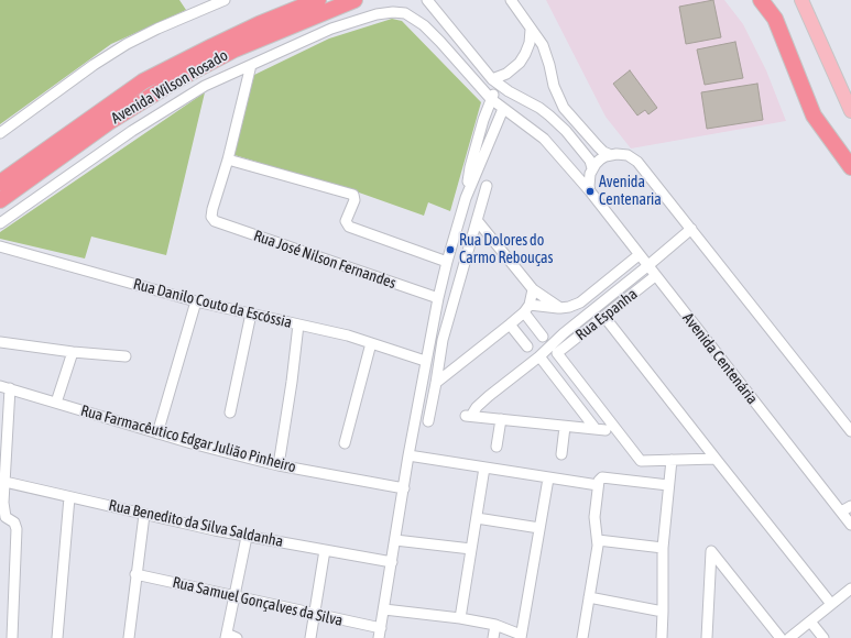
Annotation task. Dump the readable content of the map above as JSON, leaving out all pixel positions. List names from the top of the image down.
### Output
{
  "streets": {
    "highway": ["Avenida Wilson Rosado"],
    "street": [
      "Rua José Nilson Fernandes",
      "Rua Danilo Couto da Escóssia",
      "Rua Espanha",
      "Avenida Centenária",
      "Rua Farmacêutico Edgar Julião Pinheiro",
      "Rua Benedito da Silva Saldanha",
      "Rua Samuel Gonçalves da Silva"
    ]
  },
  "crossings": [
    ["Rua Espanha", "Avenida Centenária"]
  ],
  "places": ["Avenida Centenaria", "Rua Dolores do Carmo Rebouças"]
}
